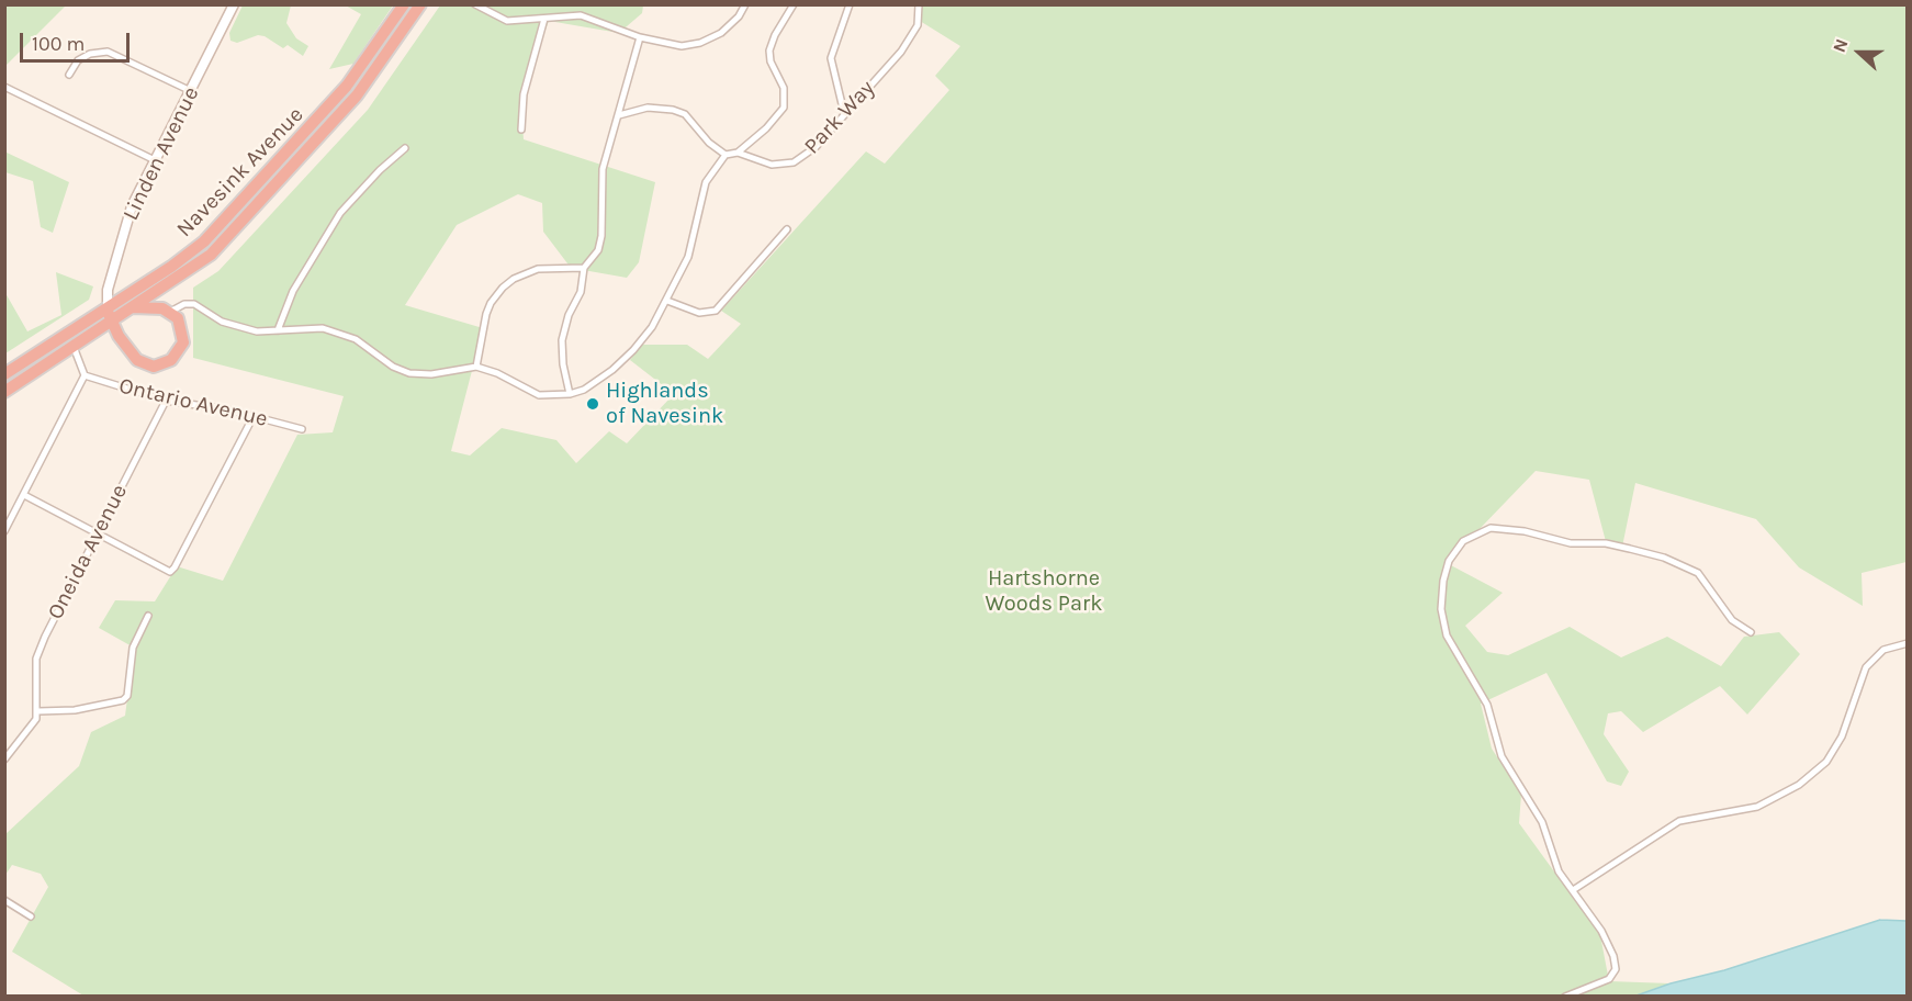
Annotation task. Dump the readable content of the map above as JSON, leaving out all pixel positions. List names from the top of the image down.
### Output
{
  "streets": {
    "highway": ["Navesink Avenue"],
    "street": [
      "Park Way",
      "Linden Avenue",
      "Ontario Avenue",
      "Oneida Avenue"
    ]
  },
  "crossings": [
    ["Linden Avenue", "Navesink Avenue"],
    ["Ontario Avenue", "Oneida Avenue"]
  ],
  "parks": ["Hartshorne Woods Park"],
  "places": ["Highlands of Navesink"],
  "scale_bar": "100 m",
  "north": "left"
}
